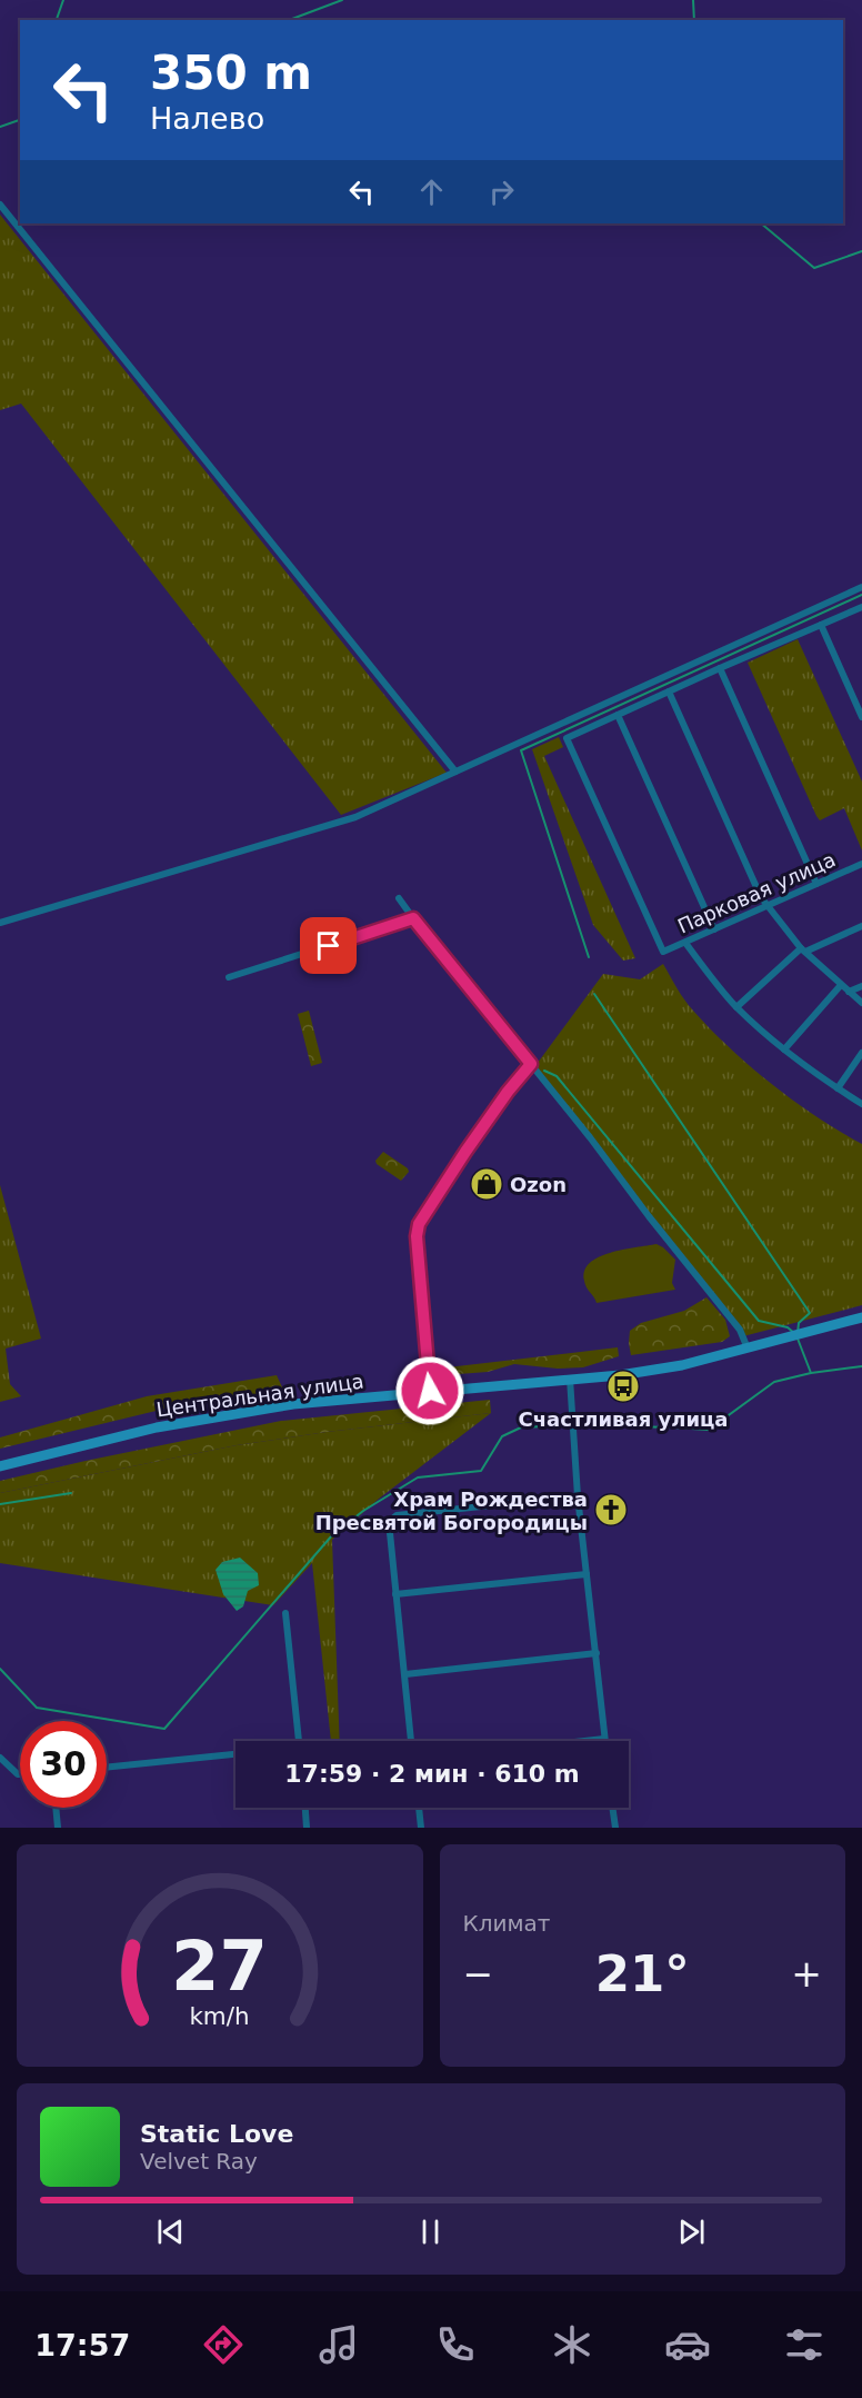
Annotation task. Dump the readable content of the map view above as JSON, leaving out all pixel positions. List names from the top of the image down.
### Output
{
  "streets": {
    "main road": ["Центральная улица"],
    "street": ["Парковая улица"]
  },
  "places": {
    "shop": ["Ozon"],
    "bus stop": ["Счастливая улица"],
    "church": ["Храм Рождества Пресвятой Богородицы"]
  },
  "page": {
    "turn": ["350 m", "Налево"],
    "limit": "30",
    "trip": "17:59 · 2 мин · 610 m",
    "tile": "Климат",
    "heat": ["−", "21°", "+"],
    "song": ["Static Love", "Velvet Ray"],
    "tabs": "17:57",
    "gauge": ["27", "km/h"]
  }
}
